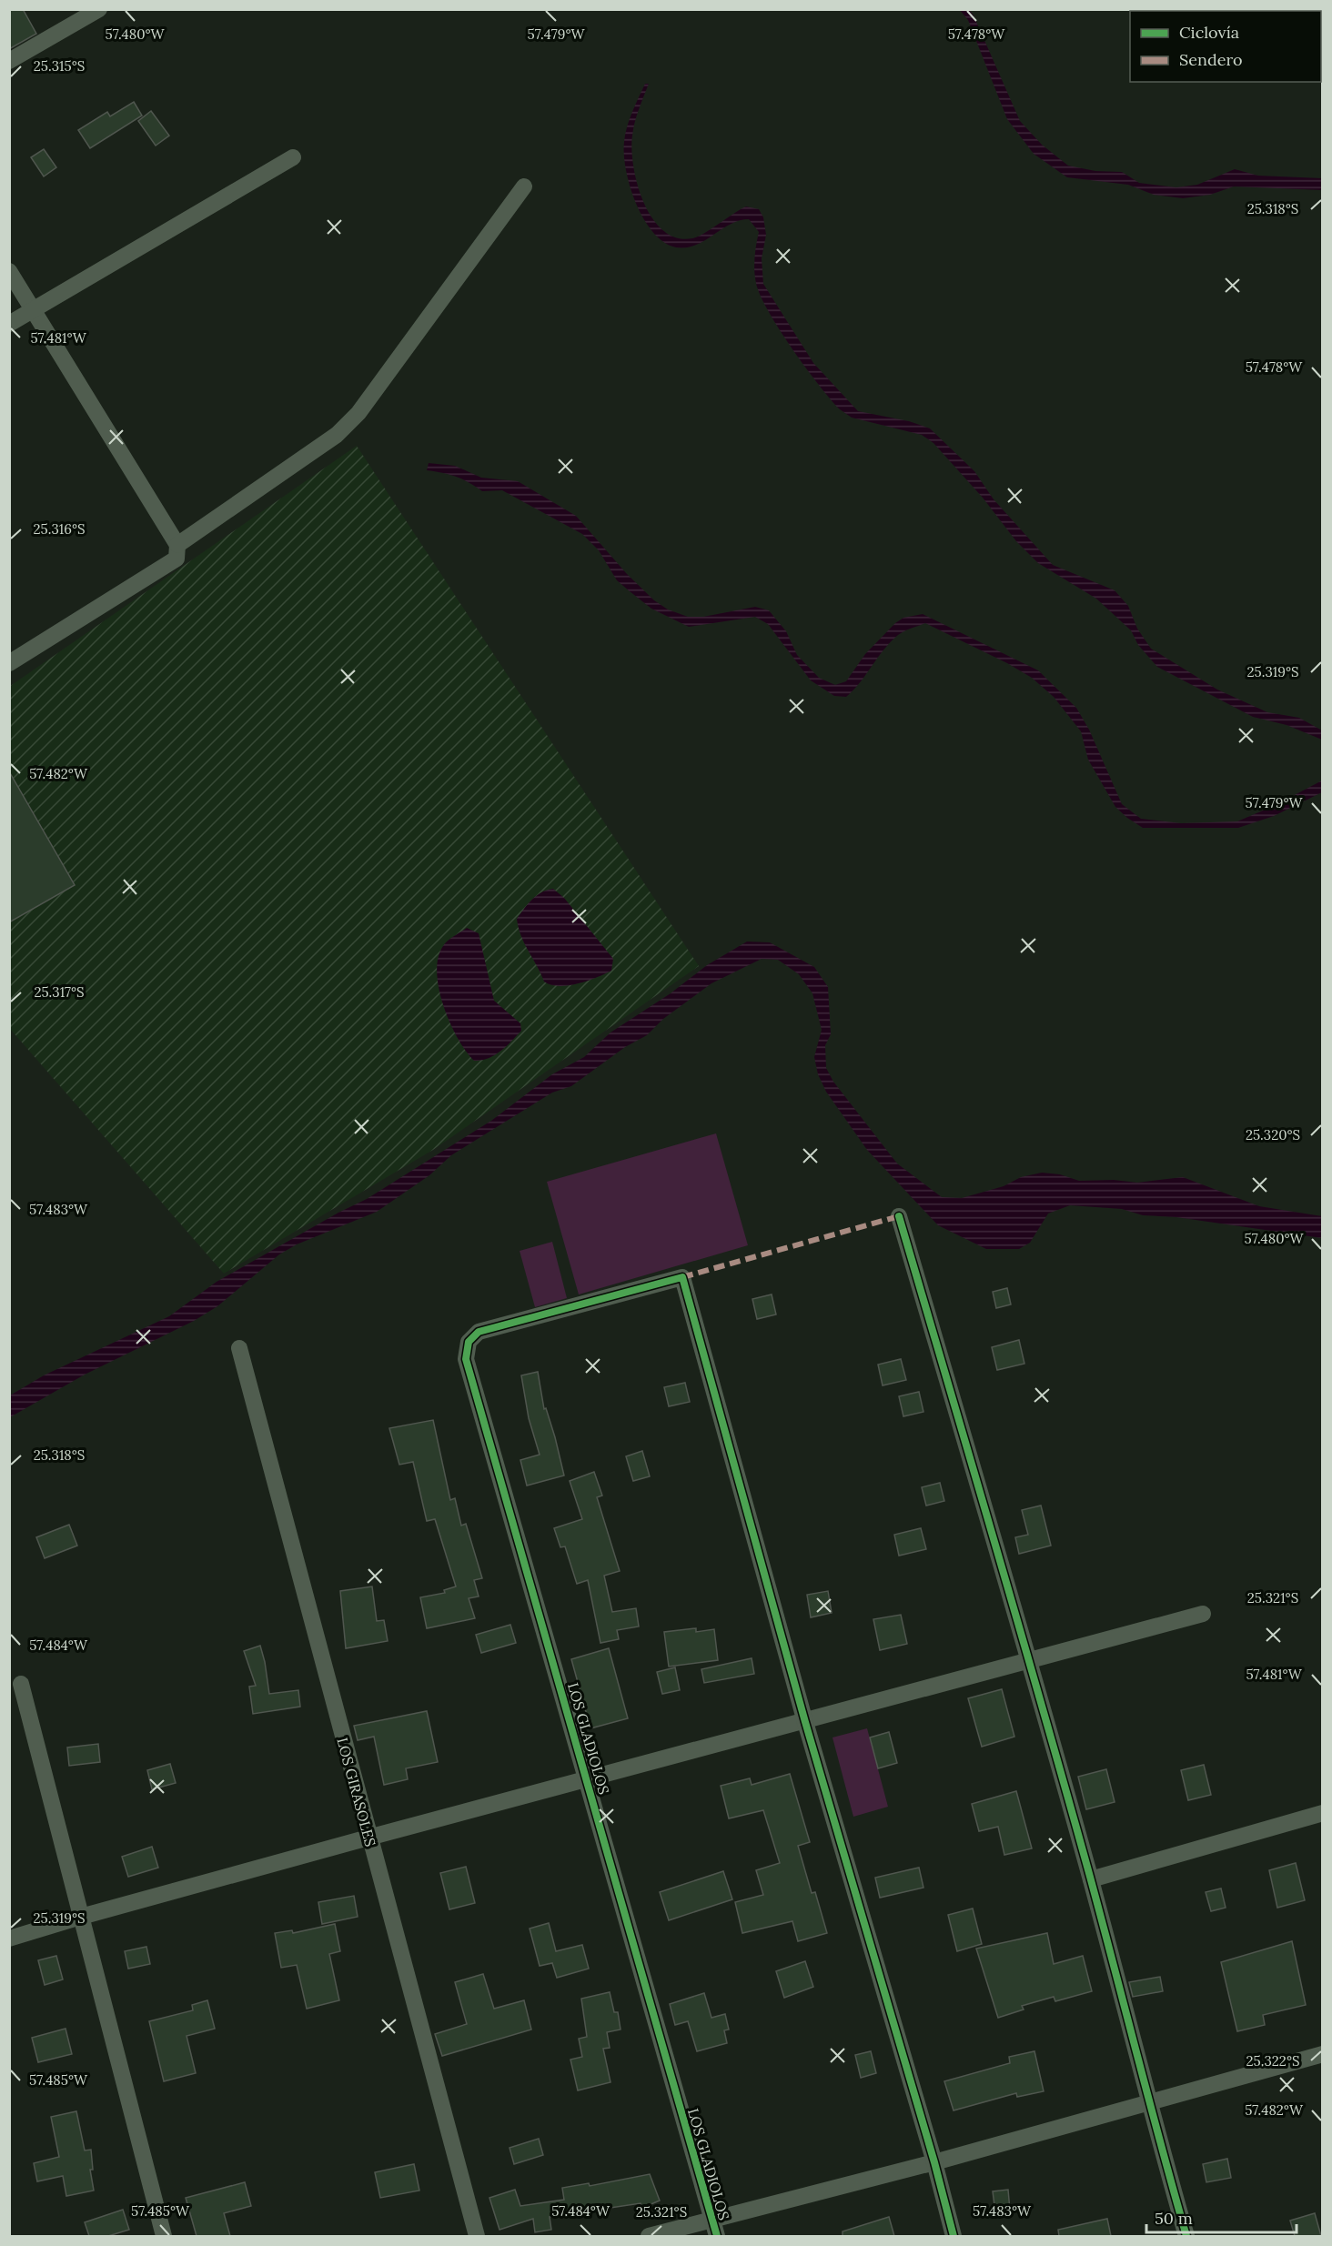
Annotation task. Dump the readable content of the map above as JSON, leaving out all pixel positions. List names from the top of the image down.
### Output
{
  "streets": {
    "street": ["LOS GLADIOLOS", "LOS GIRASOLES"]
  },
  "legend": ["Ciclovía", "Sendero"],
  "scale_bar": "50 m",
  "coordinates": [
    "57.479°W",
    "57.480°W",
    "57.478°W",
    "25.315°S",
    "25.318°S",
    "57.481°W",
    "25.316°S",
    "25.319°S",
    "57.482°W",
    "25.317°S",
    "25.320°S",
    "57.483°W",
    "25.321°S",
    "57.484°W",
    "25.322°S",
    "57.485°W"
  ]
}
